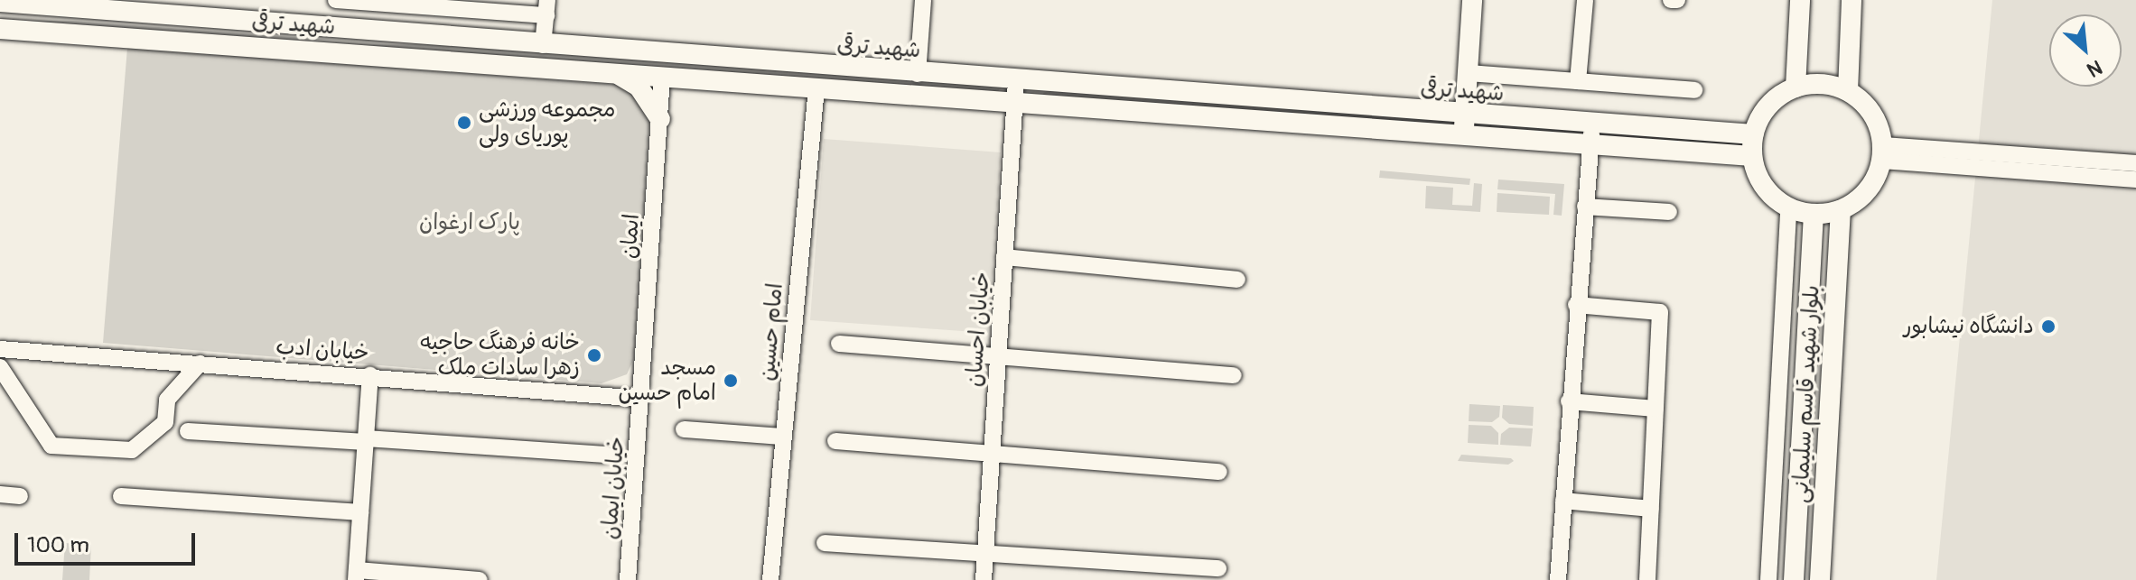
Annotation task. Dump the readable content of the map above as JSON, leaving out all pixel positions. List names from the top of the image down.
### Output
{
  "streets": {
    "main road": ["شهید ترقی", "بلوار شهید قاسم سلیمانی"],
    "street": [
      "ایمان",
      "خیابان احسان",
      "امام حسین",
      "خیابان ادب",
      "خیابان ایمان"
    ]
  },
  "crossings": [
    ["شهید ترقی", "ایمان"],
    ["شهید ترقی", "خیابان احسان"],
    ["شهید ترقی", "امام حسین"],
    ["شهید ترقی", "بلوار شهید قاسم سلیمانی"],
    ["ایمان", "خیابان ادب"],
    ["ایمان", "خیابان ایمان"],
    ["خیابان ادب", "خیابان ایمان"]
  ],
  "parks": ["پارک ارغوان"],
  "places": [
    "مجموعه ورزشی پوریای ولی",
    "دانشگاه نیشابور",
    "خانه فرهنگ حاجیه زهرا سادات ملک",
    "مسجد امام حسین"
  ],
  "scale_bar": "100 m",
  "north": "bottom right"
}
